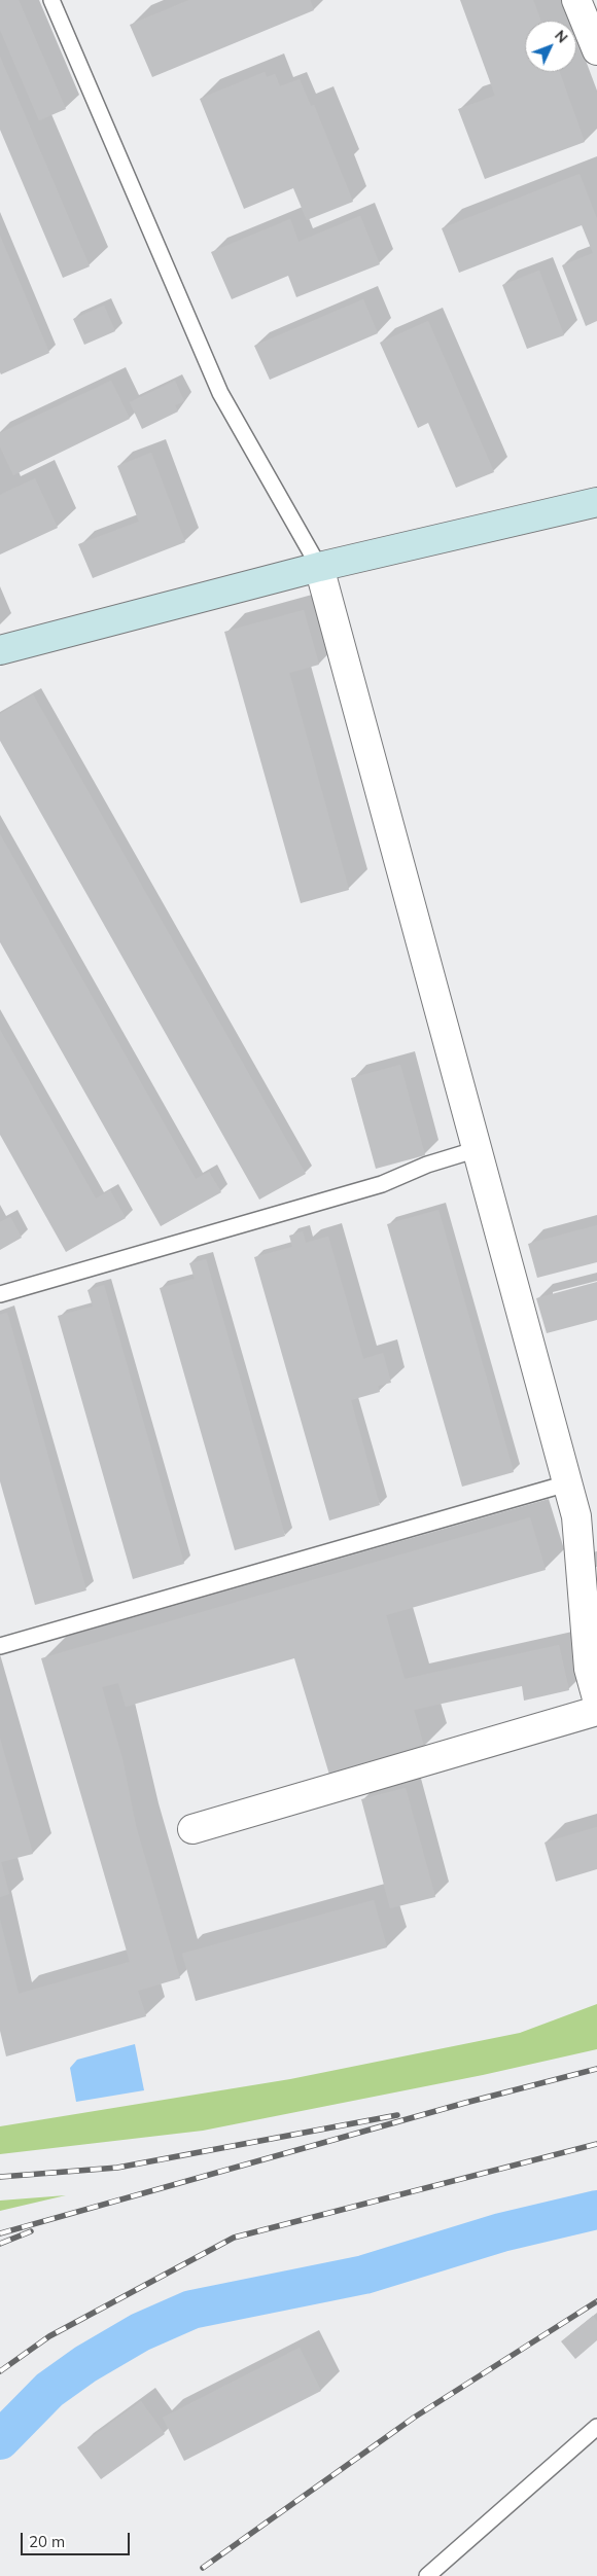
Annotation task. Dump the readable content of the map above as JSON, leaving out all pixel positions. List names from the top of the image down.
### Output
{
  "scale_bar": "20 m",
  "north": "top right"
}
